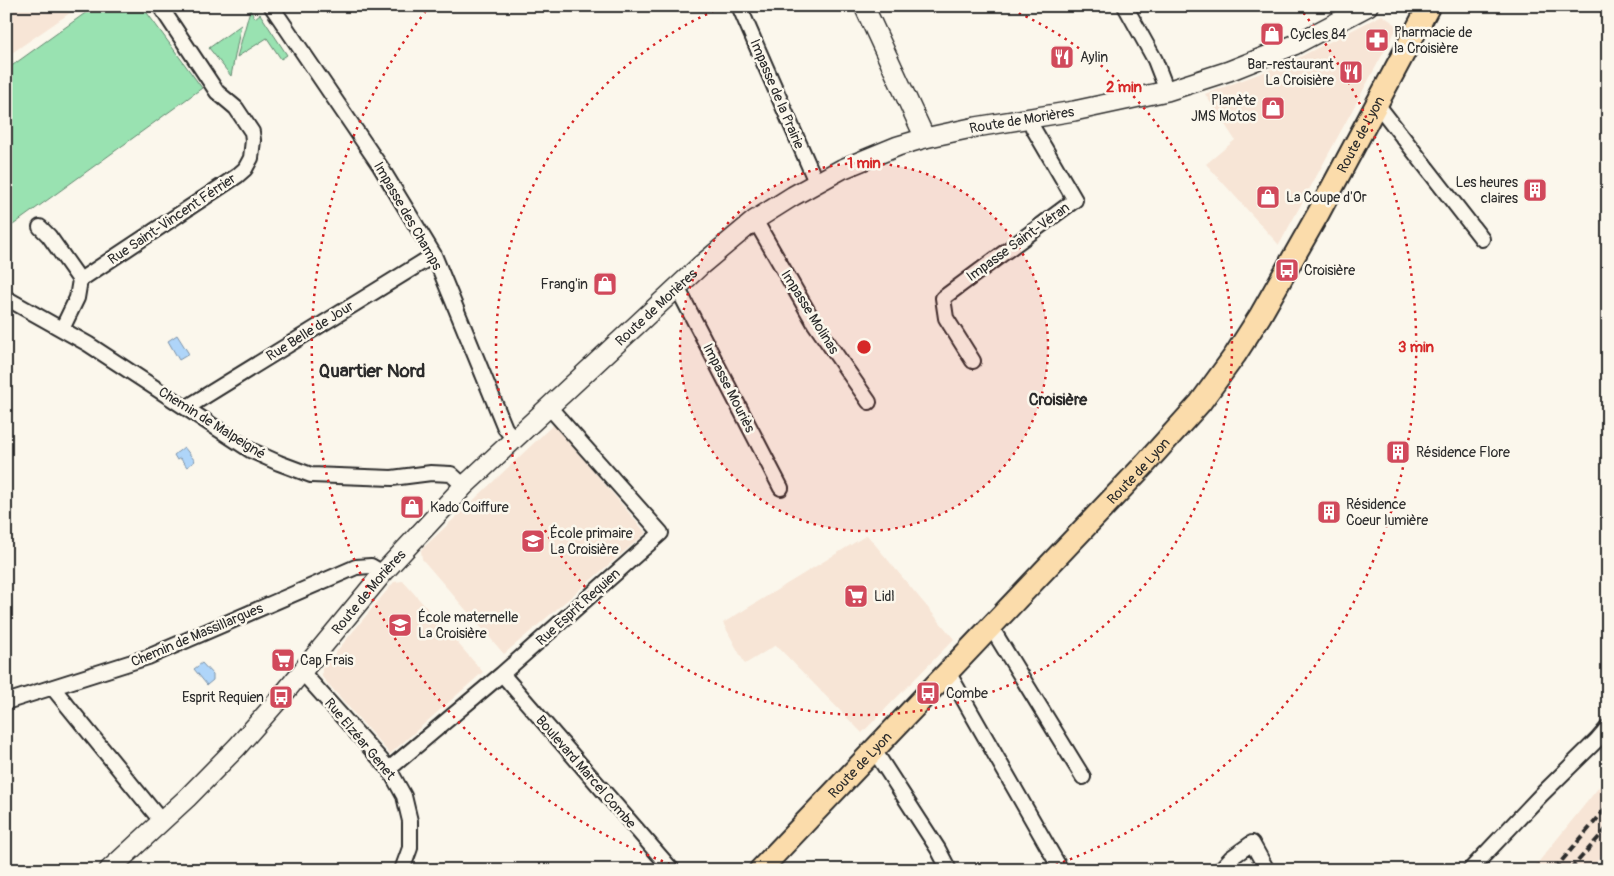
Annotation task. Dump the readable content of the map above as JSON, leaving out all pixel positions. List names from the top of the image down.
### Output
{
  "streets": {
    "main road": ["Route de Morières", "Route de Lyon"],
    "street": [
      "Impasse de la Prairie",
      "Impasse des Champs",
      "Rue Saint-Vincent Férrier",
      "Impasse Saint-Véran",
      "Impasse Molinas",
      "Rue Belle de Jour",
      "Impasse Mouriès",
      "Chemin de Malpeigné",
      "Rue Esprit Requien",
      "Chemin de Massillargues",
      "Rue Elzéar Genet",
      "Boulevard Marcel Combe"
    ]
  },
  "crossings": [
    ["Impasse de la Prairie", "Route de Morières"],
    ["Route de Morières", "Impasse des Champs"],
    ["Route de Morières", "Impasse Saint-Véran"],
    ["Route de Morières", "Impasse Molinas"],
    ["Route de Morières", "Impasse Mouriès"],
    ["Route de Morières", "Chemin de Malpeigné"],
    ["Route de Morières", "Rue Esprit Requien"],
    ["Route de Morières", "Chemin de Massillargues"],
    ["Route de Morières", "Rue Elzéar Genet"],
    ["Impasse des Champs", "Rue Belle de Jour"],
    ["Rue Belle de Jour", "Chemin de Malpeigné"],
    ["Rue Esprit Requien", "Rue Elzéar Genet"],
    ["Rue Esprit Requien", "Boulevard Marcel Combe"]
  ],
  "districts": ["Quartier Nord", "Croisière"],
  "places": {
    "shop": [
      "Cycles 84",
      "Planète JMS Motos",
      "La Coupe d'Or",
      "Frang'in",
      "Kado Coiffure"
    ],
    "pharmacy": ["Pharmacie de la Croisière"],
    "restaurant": ["Aylin", "Bar-restaurant La Croisière"],
    "building": ["Les heures claires", "Résidence Flore", "Résidence Coeur lumière"],
    "bus stop": ["Croisière", "Combe", "Esprit Requien"],
    "school or university": ["École primaire La Croisière", "École maternelle La Croisière"],
    "supermarket": ["Lidl", "Cap Frais"]
  },
  "rings": ["2 min", "1 min", "3 min"]
}
